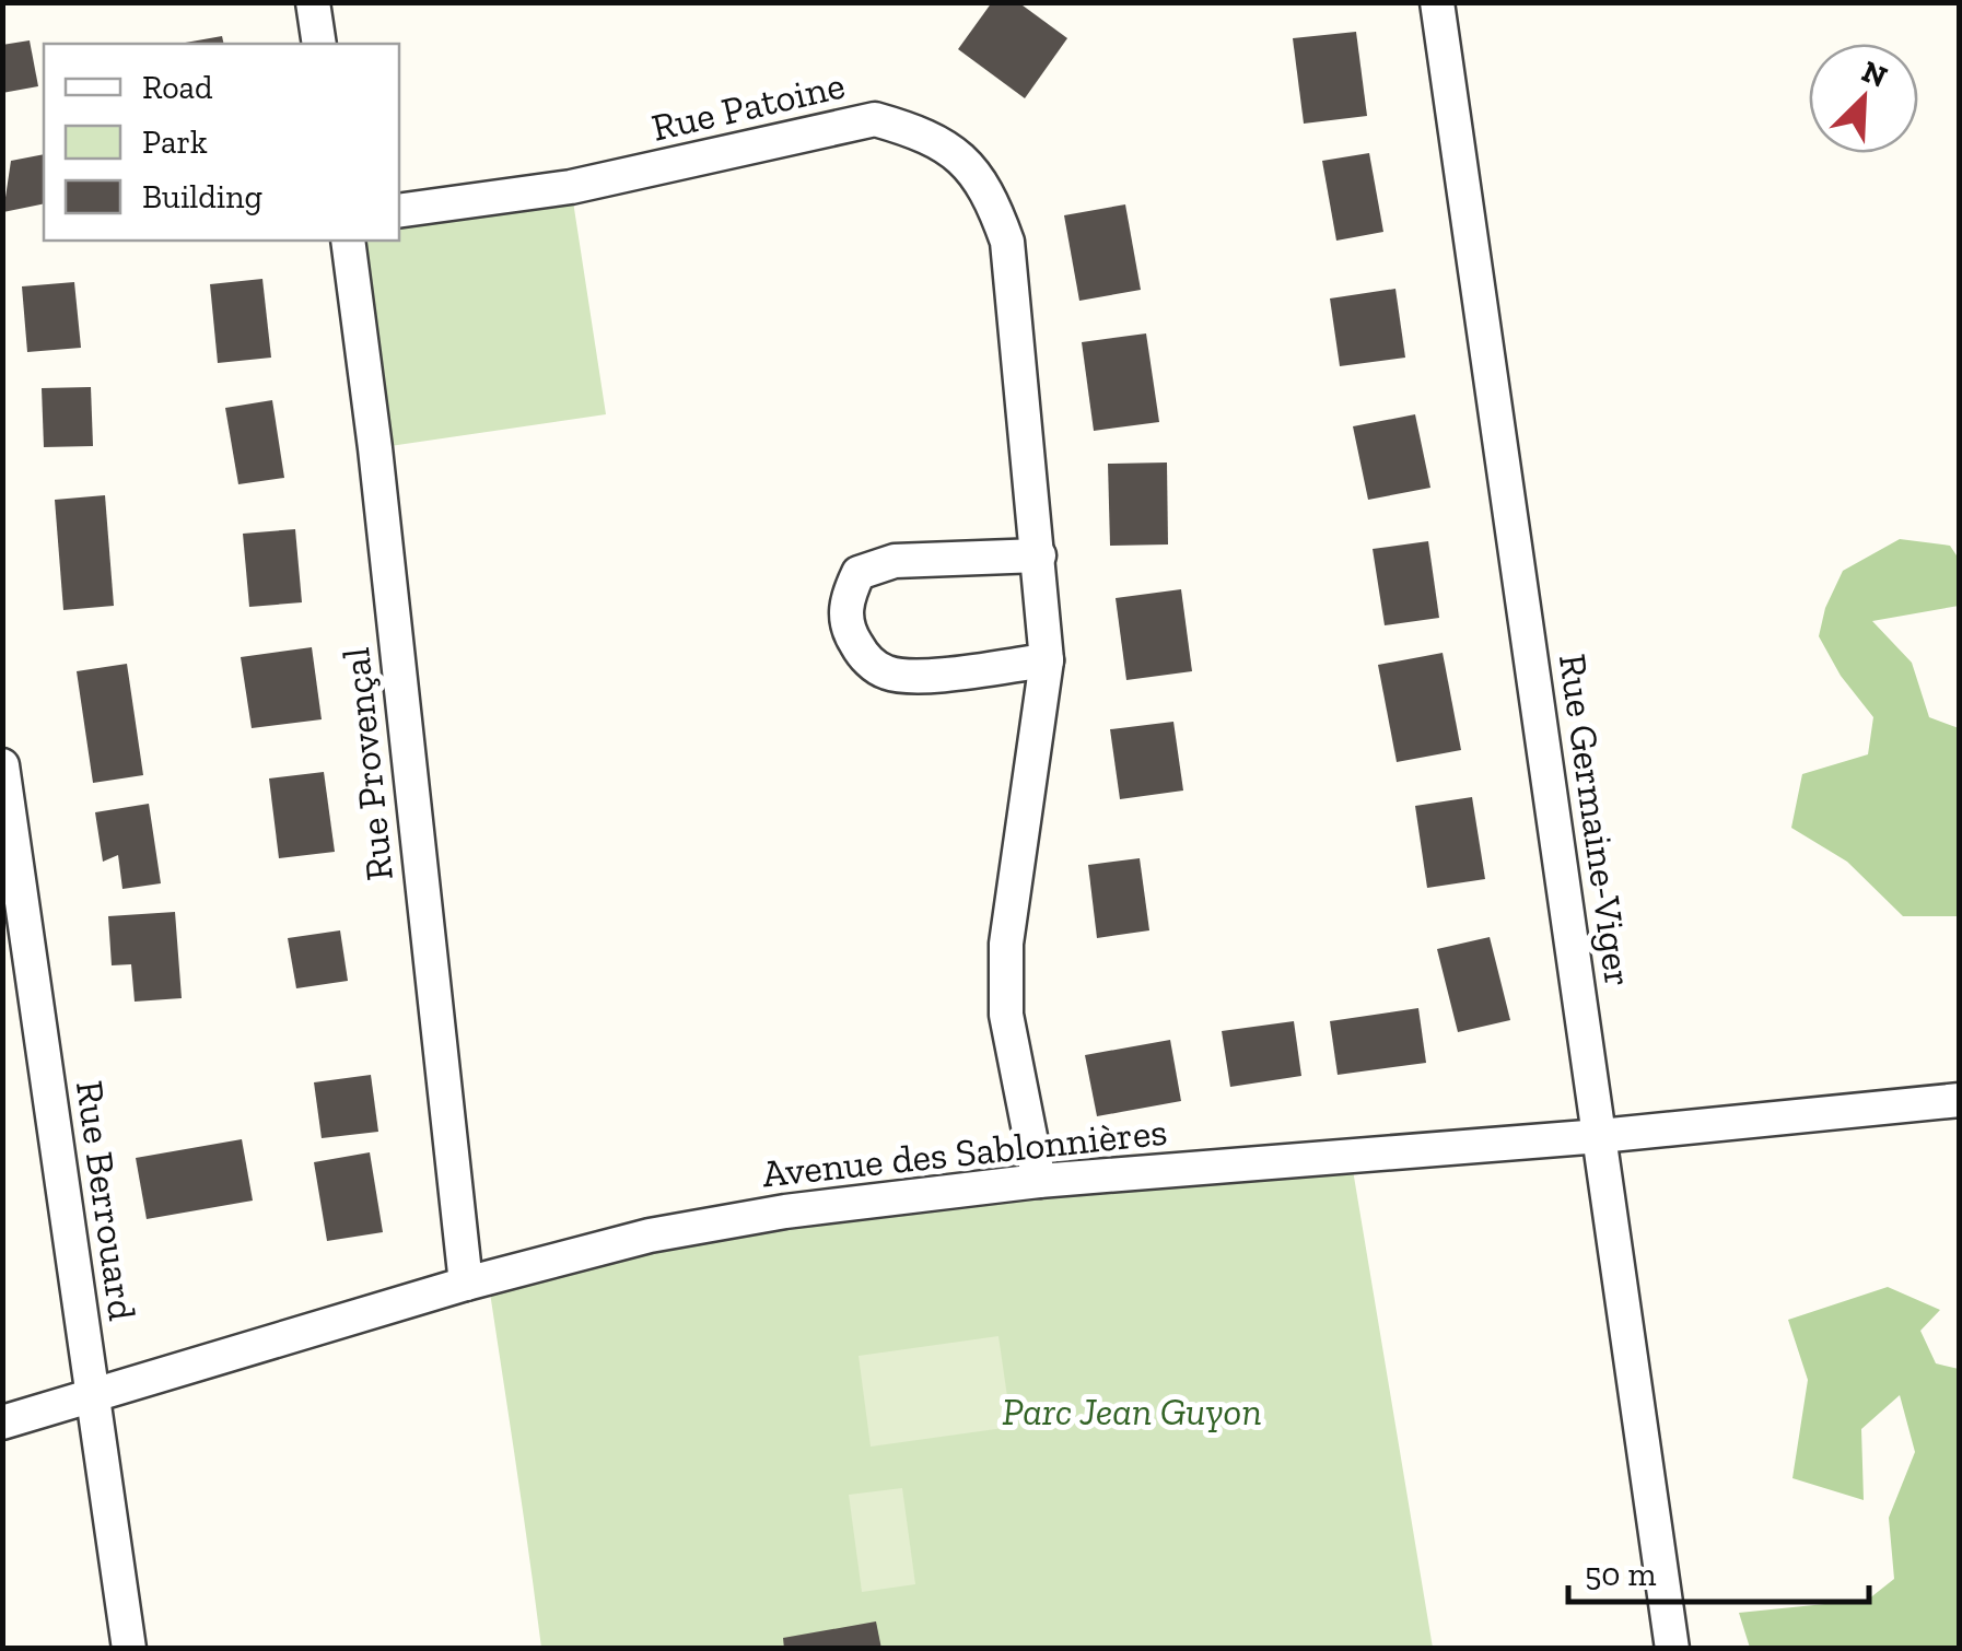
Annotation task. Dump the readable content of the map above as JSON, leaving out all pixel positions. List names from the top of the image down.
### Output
{
  "streets": {
    "street": [
      "Rue Patoine",
      "Rue Provençal",
      "Rue Germaine-Viger",
      "Avenue des Sablonnières",
      "Rue Berrouard"
    ]
  },
  "crossings": [
    ["Rue Patoine", "Avenue des Sablonnières"],
    ["Rue Provençal", "Avenue des Sablonnières"],
    ["Rue Germaine-Viger", "Avenue des Sablonnières"],
    ["Avenue des Sablonnières", "Rue Berrouard"]
  ],
  "parks": ["Parc Jean Guyon"],
  "legend": ["Road", "Park", "Building"],
  "scale_bar": "50 m",
  "north": "top right"
}
